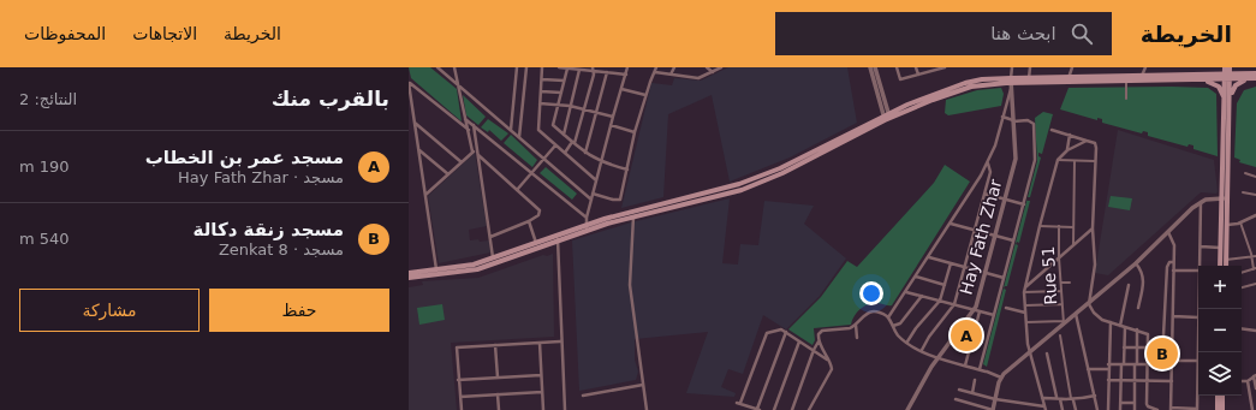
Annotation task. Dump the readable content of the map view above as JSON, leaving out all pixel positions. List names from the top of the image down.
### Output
{
  "streets": {
    "street": ["Hay Fath Zhar", "Rue 51"]
  },
  "page": {
    "header": "الخريطة",
    "search": "ابحث هنا",
    "nav": ["الخريطة", "الاتجاهات", "المحفوظات"],
    "heading": ["بالقرب منك", "النتائج: 2"],
    "list": [
      {
        "mark": "A",
        "name": "مسجد عمر بن الخطاب",
        "note": "مسجد · Hay Fath Zhar",
        "value": "190 m"
      },
      {
        "mark": "B",
        "name": "مسجد زنقة دكالة",
        "note": "مسجد · Zenkat 8",
        "value": "540 m"
      }
    ],
    "map_buttons": ["+", "−"],
    "buttons": ["حفظ", "مشاركة"],
    "pins": ["A", "B"]
  }
}
